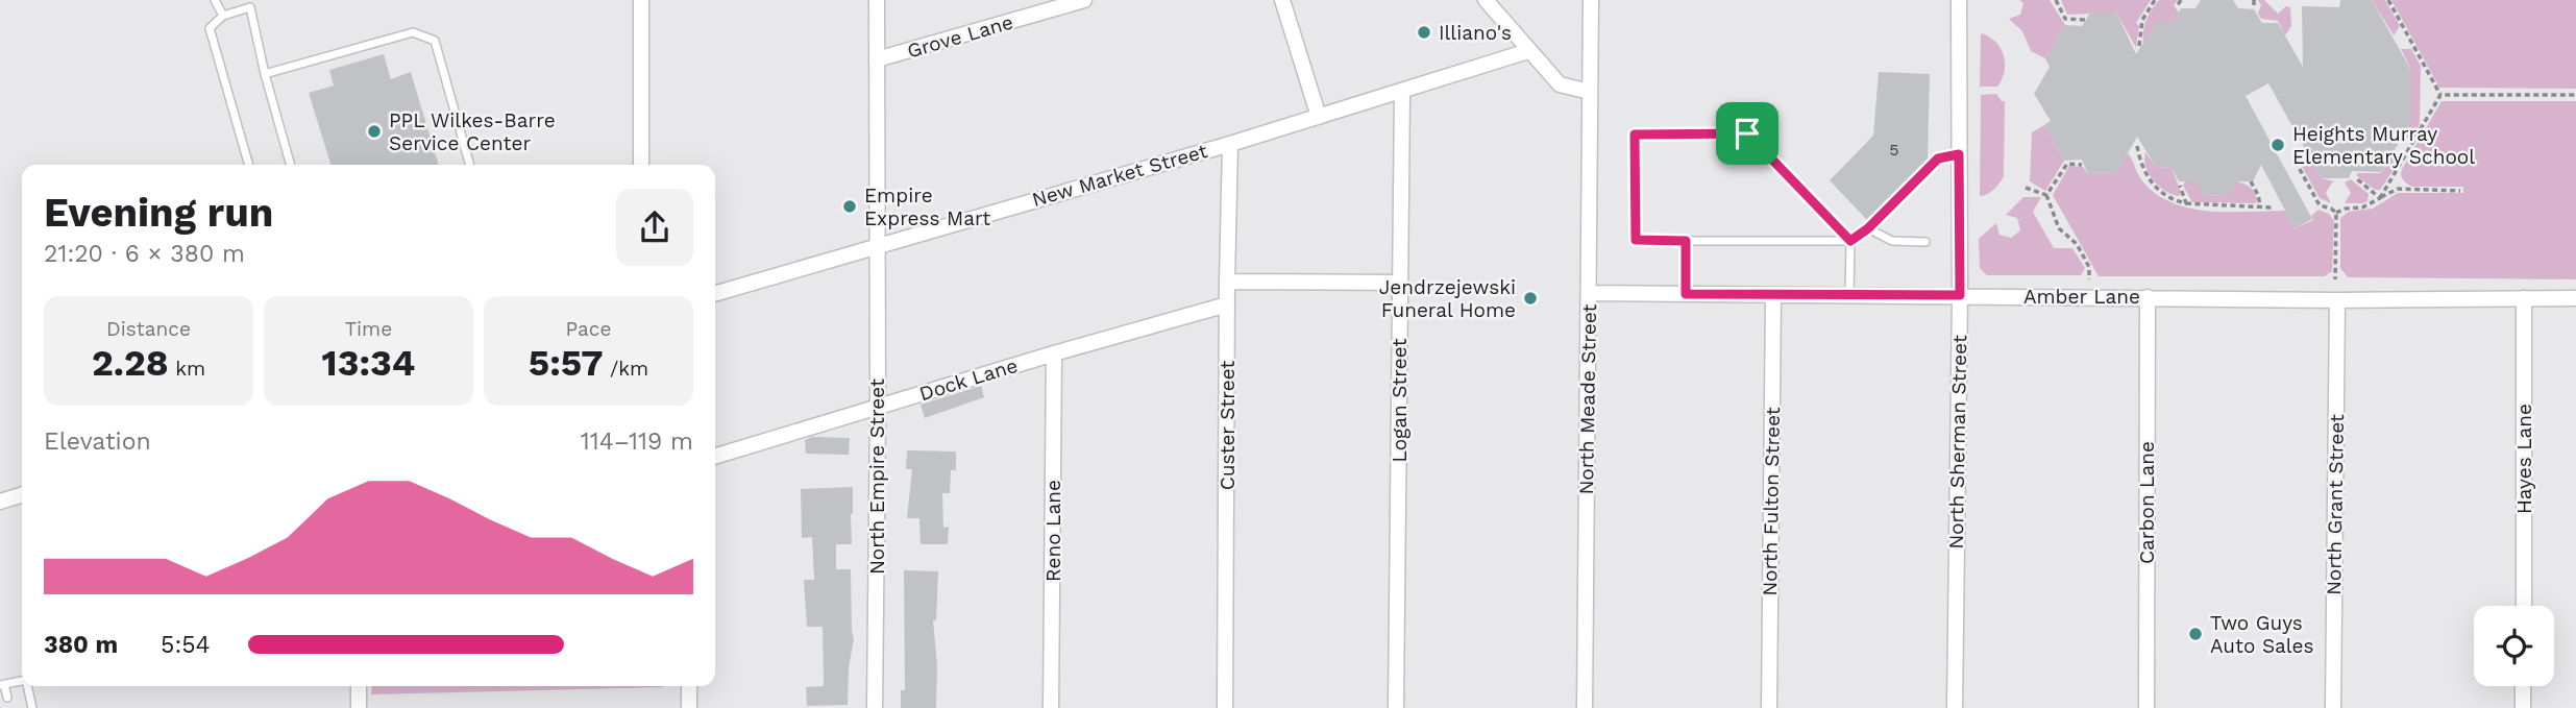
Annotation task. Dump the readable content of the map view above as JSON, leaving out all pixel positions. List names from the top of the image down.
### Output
{
  "streets": {
    "street": [
      "Grove Lane",
      "New Market Street",
      "Amber Lane",
      "Dock Lane",
      "North Meade Street",
      "Logan Street",
      "Custer Street",
      "North Sherman Street",
      "Hayes Lane",
      "North Empire Street",
      "North Fulton Street",
      "Carbon Lane",
      "North Grant Street",
      "Reno Lane"
    ]
  },
  "crossings": [
    ["Grove Lane", "North Empire Street"],
    ["New Market Street", "Logan Street"],
    ["New Market Street", "Custer Street"],
    ["New Market Street", "North Empire Street"],
    ["Amber Lane", "North Meade Street"],
    ["Amber Lane", "North Sherman Street"],
    ["Amber Lane", "Hayes Lane"],
    ["Amber Lane", "North Fulton Street"],
    ["Amber Lane", "Carbon Lane"],
    ["Amber Lane", "North Grant Street"],
    ["Dock Lane", "Custer Street"],
    ["Dock Lane", "North Empire Street"],
    ["Dock Lane", "Reno Lane"]
  ],
  "places": [
    "Illiano's",
    "PPL Wilkes-Barre Service Center",
    "Heights Murray Elementary School",
    "Empire Express Mart",
    "Jendrzejewski Funeral Home",
    "Two Guys Auto Sales"
  ],
  "house_numbers": ["5"],
  "page": {
    "heading": ["Evening run", "21:20 · 6 × 380 m"],
    "stats": [
      ["Distance", "2.28 km"],
      ["Time", "13:34"],
      ["Pace", "5:57 /km"]
    ],
    "chart": ["Elevation", "114–119 m"],
    "list": [
      {
        "name": "380 m",
        "note": "5:54"
      }
    ]
  }
}
